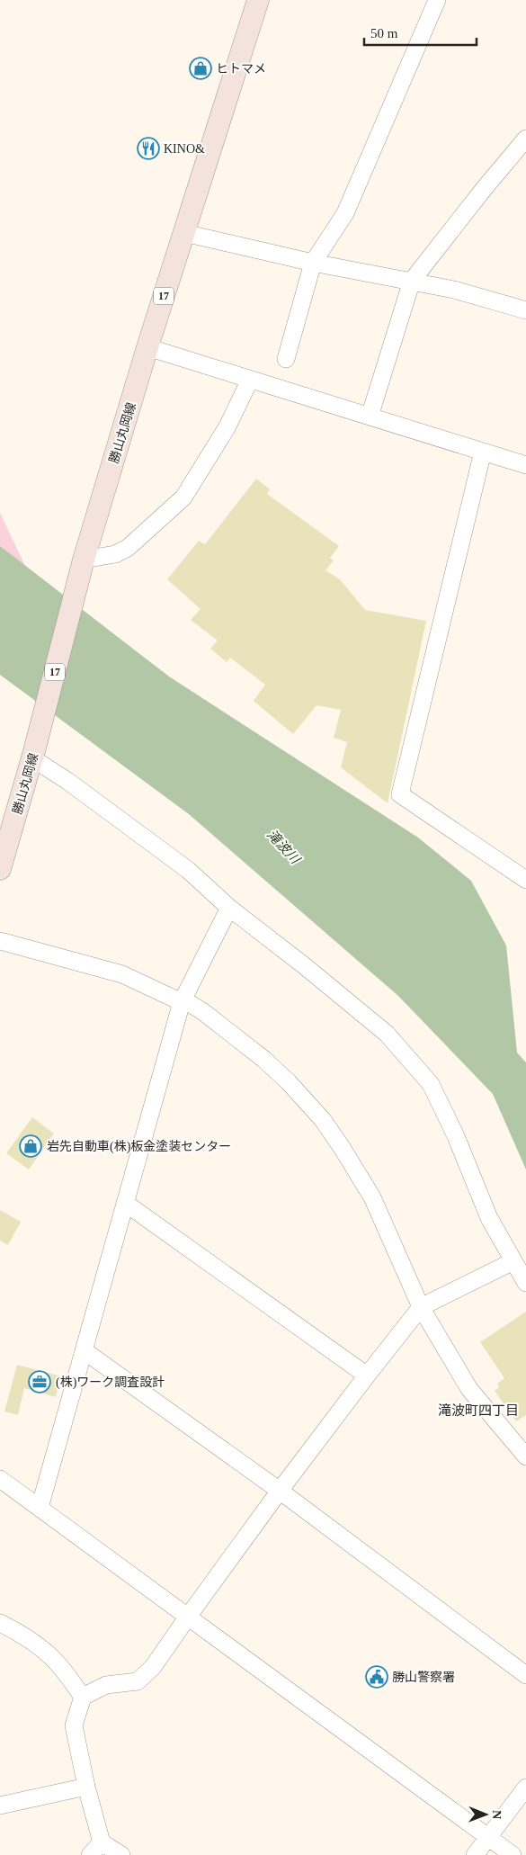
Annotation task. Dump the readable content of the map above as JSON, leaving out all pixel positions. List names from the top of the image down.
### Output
{
  "streets": {
    "main road": ["17", "勝山丸岡線"]
  },
  "districts": ["滝波町四丁目"],
  "water": ["滝波川"],
  "places": {
    "shop": ["ヒトマメ", "岩先自動車(株)板金塗装センター"],
    "restaurant": ["KINO&"],
    "office": ["(株)ワーク調査設計"],
    "public building": ["勝山警察署"]
  },
  "scale_bar": "50 m",
  "north": "right"
}
